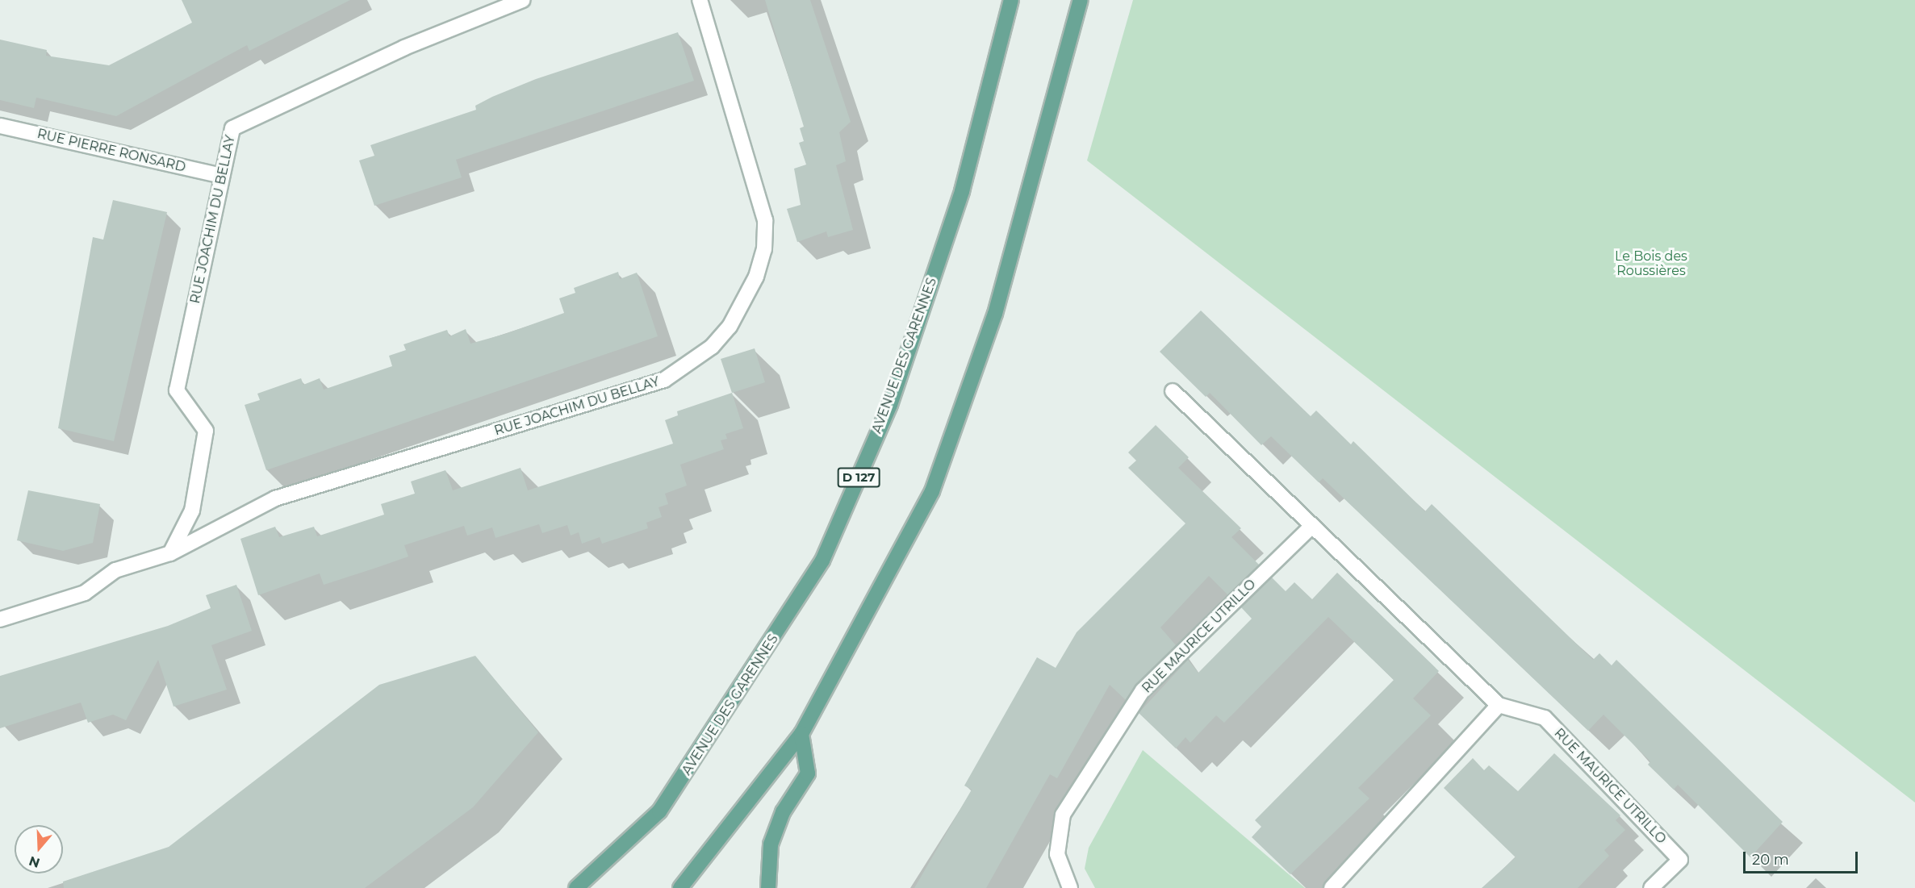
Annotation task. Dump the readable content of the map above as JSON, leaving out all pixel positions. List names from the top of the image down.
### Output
{
  "streets": {
    "main road": ["AVENUE DES GARENNES", "D 127"],
    "street": ["RUE PIERRE RONSARD", "RUE JOACHIM DU BELLAY", "RUE MAURICE UTRILLO"]
  },
  "crossings": [
    ["RUE PIERRE RONSARD", "RUE JOACHIM DU BELLAY"]
  ],
  "parks": ["Le Bois des Roussières"],
  "scale_bar": "20 m",
  "north": "bottom"
}
